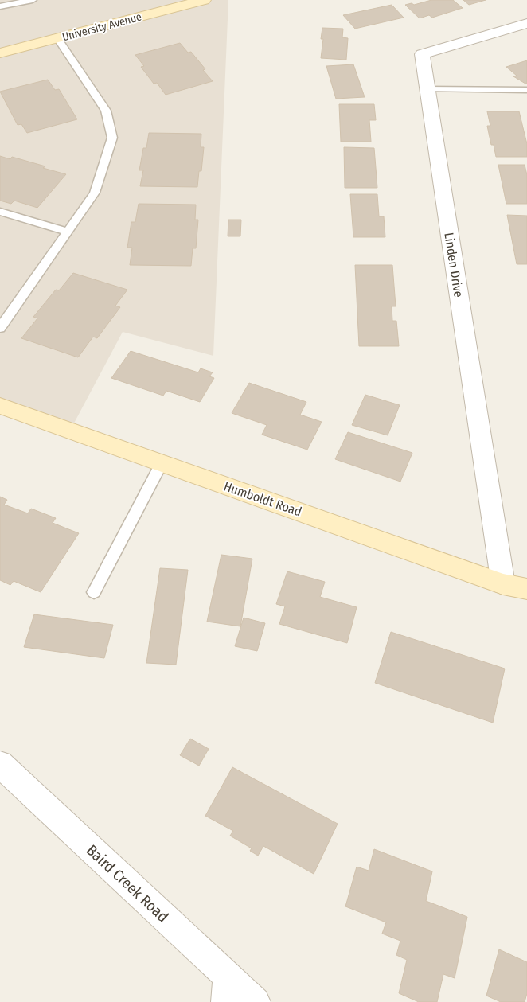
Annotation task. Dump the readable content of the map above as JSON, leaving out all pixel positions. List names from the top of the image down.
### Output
{
  "streets": {
    "street": [
      "University Avenue",
      "Linden Drive",
      "Humboldt Road",
      "Baird Creek Road"
    ]
  },
  "crossings": [
    ["Linden Drive", "Humboldt Road"]
  ]
}
